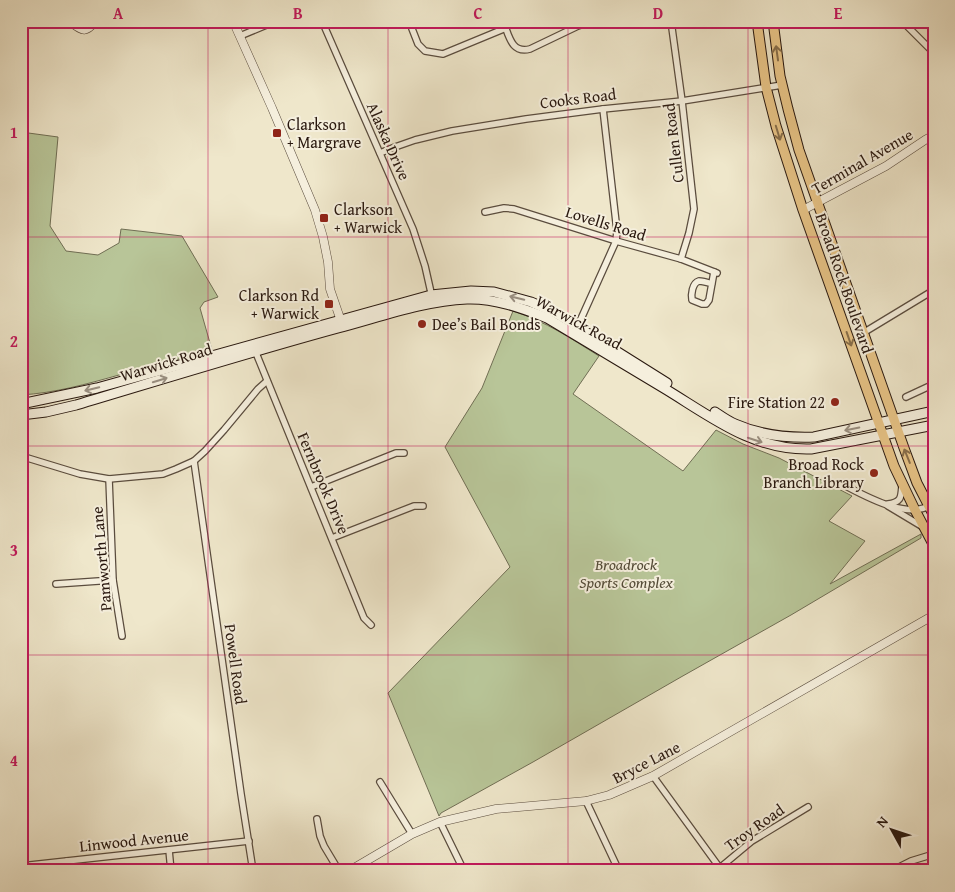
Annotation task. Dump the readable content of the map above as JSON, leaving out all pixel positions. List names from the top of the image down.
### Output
{
  "streets": {
    "main road": ["Broad Rock Boulevard", "Warwick Road"],
    "street": [
      "Cooks Road",
      "Alaska Drive",
      "Cullen Road",
      "Terminal Avenue",
      "Lovells Road",
      "Fernbrook Drive",
      "Pamworth Lane",
      "Powell Road",
      "Bryce Lane",
      "Troy Road",
      "Linwood Avenue"
    ]
  },
  "crossings": [
    ["Cooks Road", "Alaska Drive"],
    ["Cooks Road", "Cullen Road"],
    ["Cooks Road", "Broad Rock Boulevard"],
    ["Alaska Drive", "Warwick Road"],
    ["Cullen Road", "Lovells Road"],
    ["Terminal Avenue", "Broad Rock Boulevard"],
    ["Broad Rock Boulevard", "Warwick Road"],
    ["Warwick Road", "Fernbrook Drive"],
    ["Powell Road", "Linwood Avenue"]
  ],
  "parks": ["Broadrock Sports Complex"],
  "places": {
    "transit": ["Clarkson + Margrave", "Clarkson + Warwick", "Clarkson Rd + Warwick"],
    "other": ["Dee’s Bail Bonds", "Fire Station 22", "Broad Rock Branch Library"]
  },
  "north": "top left",
  "grid": {
    "columns": [
      "A",
      "B",
      "C",
      "D",
      "E"
    ],
    "rows": [
      "1",
      "2",
      "3",
      "4"
    ]
  }
}
